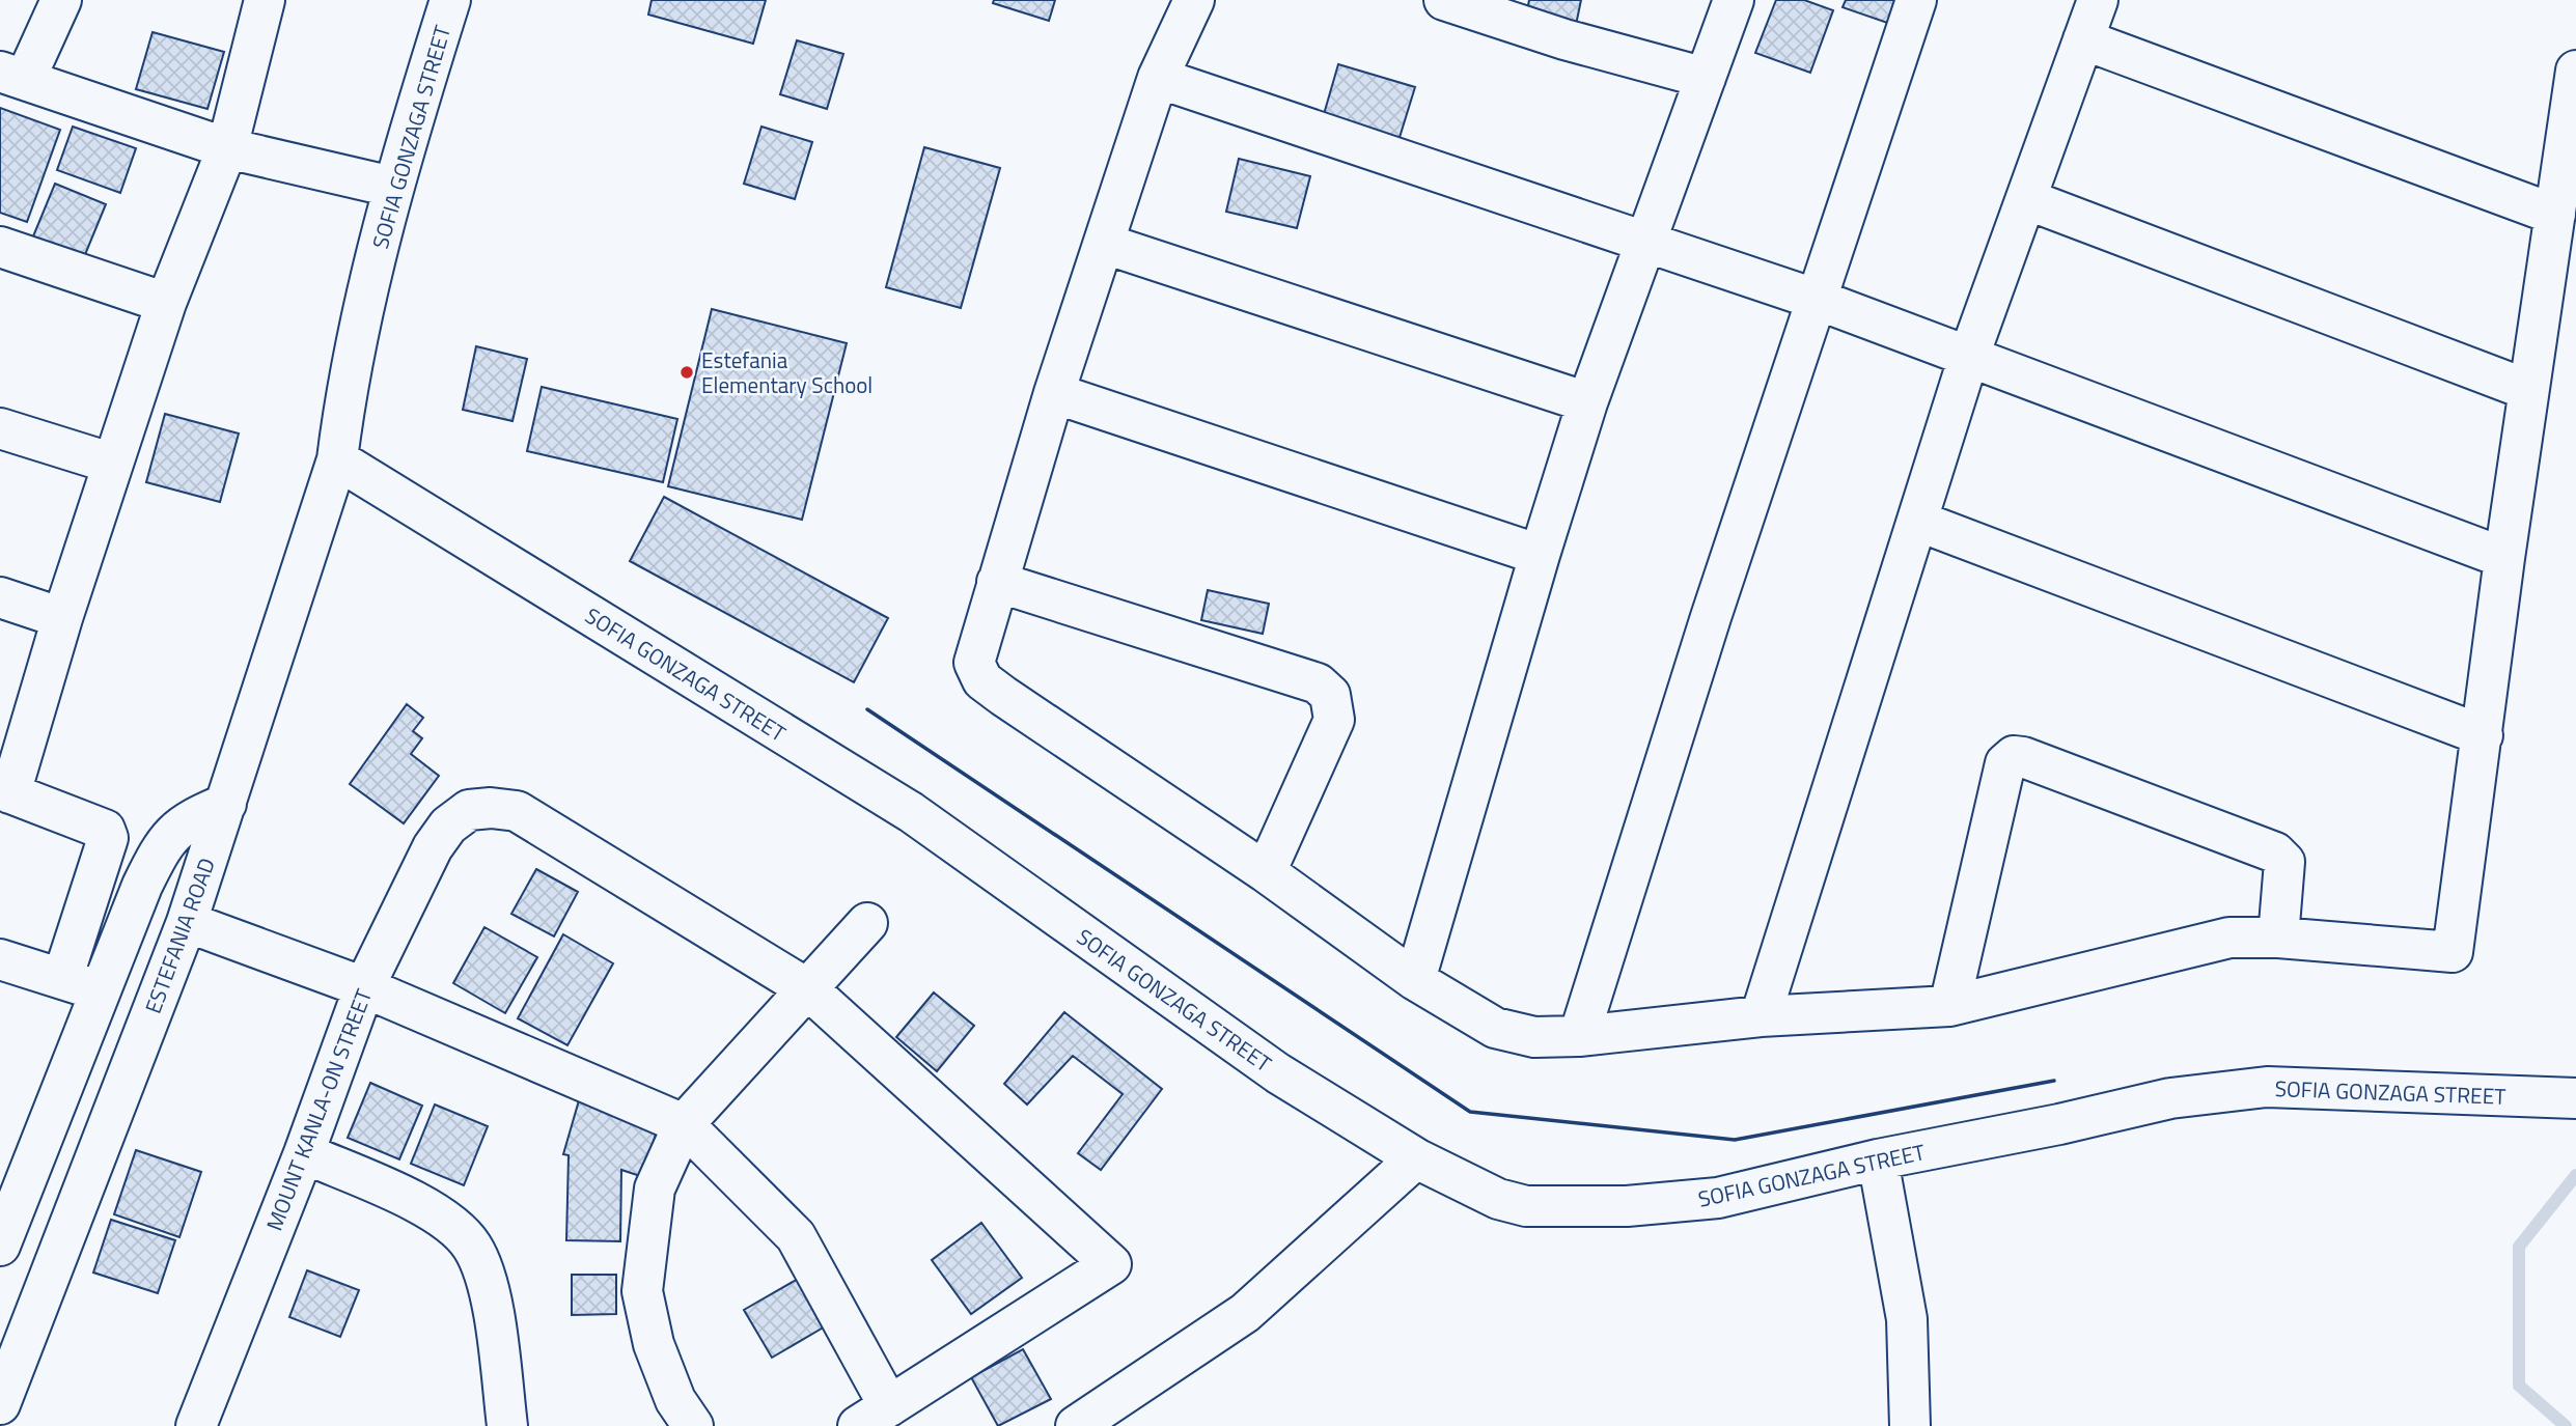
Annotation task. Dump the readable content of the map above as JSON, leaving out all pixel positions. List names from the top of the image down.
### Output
{
  "streets": {
    "street": ["SOFIA GONZAGA STREET", "ESTEFANIA ROAD", "MOUNT KANLA-ON STREET"]
  },
  "crossings": [
    ["SOFIA GONZAGA STREET", "ESTEFANIA ROAD"]
  ],
  "places": ["Estefania Elementary School"]
}
